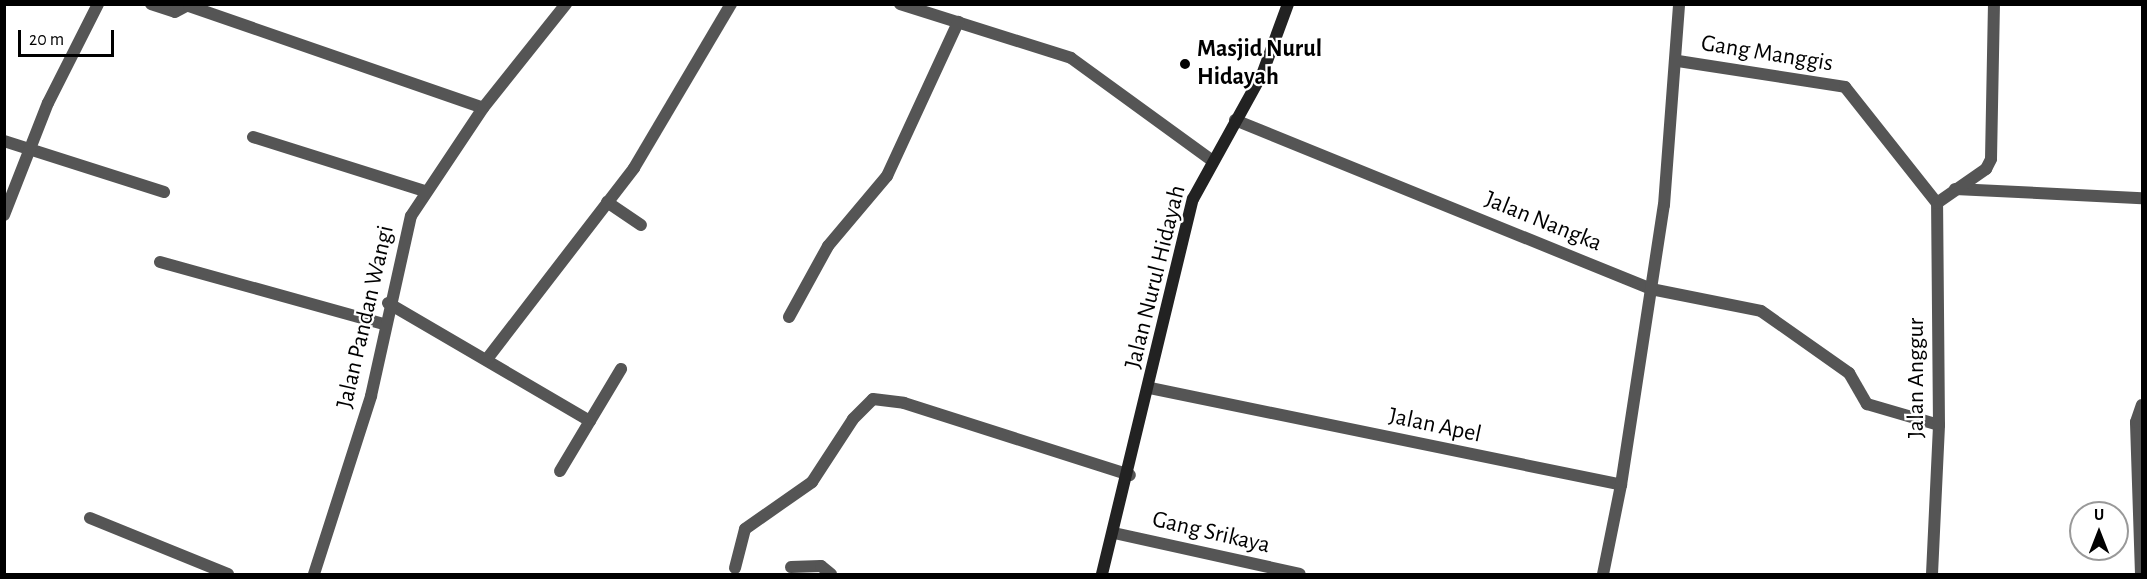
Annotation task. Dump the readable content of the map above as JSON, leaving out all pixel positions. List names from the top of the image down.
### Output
{
  "streets": {
    "street": [
      "Gang Manggis",
      "Jalan Nangka",
      "Jalan Nurul Hidayah",
      "Jalan Pandan Wangi",
      "Jalan Anggur",
      "Jalan Apel",
      "Gang Srikaya"
    ]
  },
  "crossings": [
    ["Gang Manggis", "Jalan Nangka"],
    ["Gang Manggis", "Jalan Anggur"],
    ["Jalan Nangka", "Jalan Nurul Hidayah"],
    ["Jalan Nangka", "Jalan Anggur"],
    ["Jalan Nurul Hidayah", "Jalan Apel"],
    ["Jalan Nurul Hidayah", "Gang Srikaya"]
  ],
  "places": ["Masjid Nurul Hidayah"],
  "scale_bar": "20 m",
  "north": "top"
}
